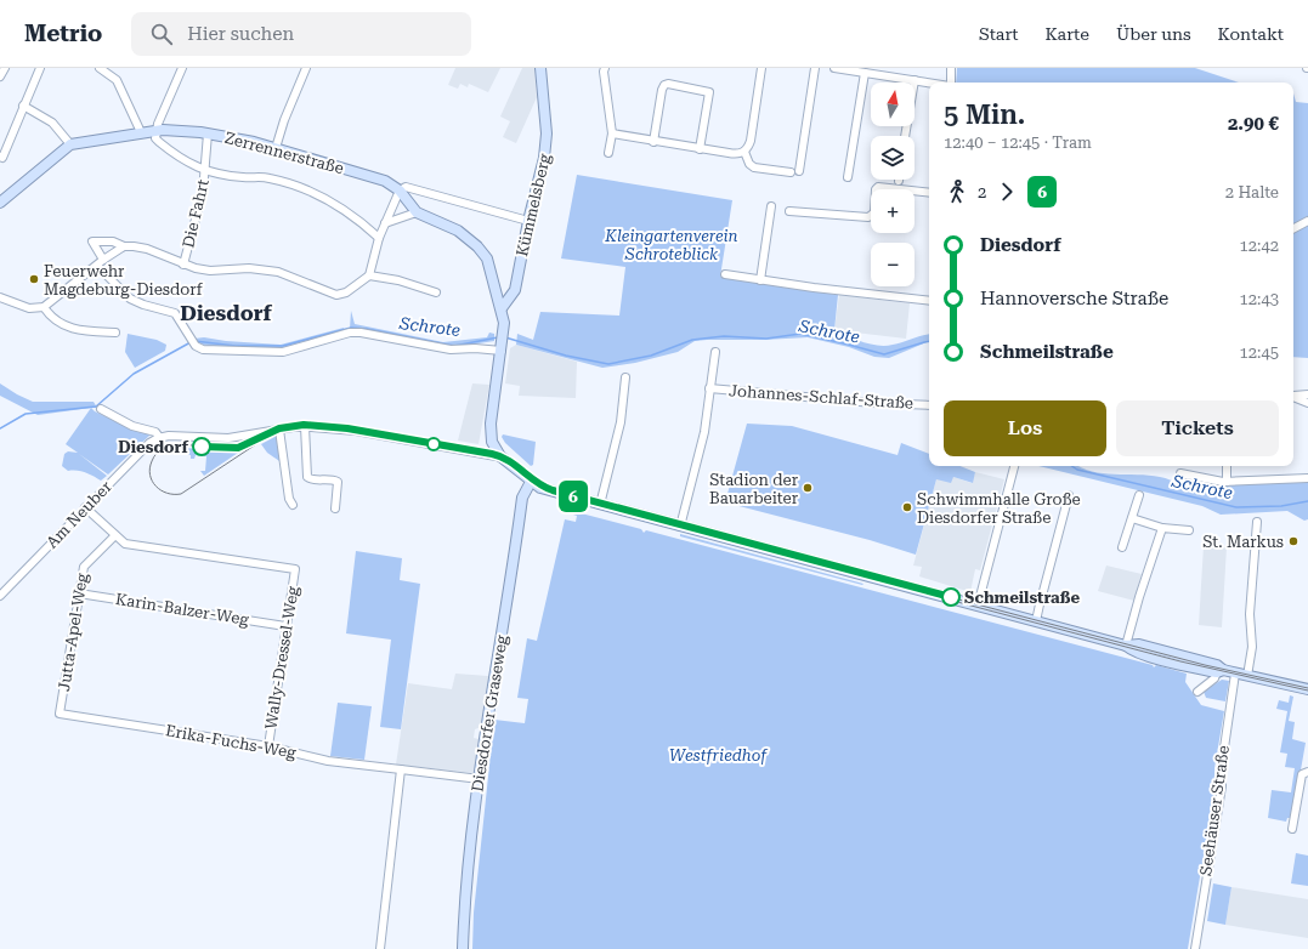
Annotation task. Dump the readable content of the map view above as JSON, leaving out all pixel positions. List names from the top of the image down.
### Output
{
  "streets": {
    "main road": ["Zerrennerstraße", "Kümmelsberg", "Diesdorfer Graseweg"],
    "street": [
      "Die Fahrt",
      "Johannes-Schlaf-Straße",
      "Am Neuber",
      "Karin-Balzer-Weg",
      "Jutta-Apel-Weg",
      "Wally-Dressel-Weg",
      "Erika-Fuchs-Weg",
      "Seehäuser Straße"
    ]
  },
  "crossings": [
    ["Zerrennerstraße", "Die Fahrt"],
    ["Karin-Balzer-Weg", "Jutta-Apel-Weg"],
    ["Karin-Balzer-Weg", "Wally-Dressel-Weg"],
    ["Jutta-Apel-Weg", "Wally-Dressel-Weg"],
    ["Jutta-Apel-Weg", "Erika-Fuchs-Weg"],
    ["Wally-Dressel-Weg", "Erika-Fuchs-Weg"],
    ["Diesdorfer Graseweg", "Erika-Fuchs-Weg"]
  ],
  "districts": ["Diesdorf"],
  "water": ["Schrote"],
  "parks": ["Kleingartenverein Schroteblick", "Westfriedhof"],
  "places": [
    "Feuerwehr Magdeburg-Diesdorf",
    "Diesdorf",
    "Stadion der Bauarbeiter",
    "Schwimmhalle Große Diesdorfer Straße",
    "St. Markus",
    "Schmeilstraße"
  ],
  "lines": ["tram line 6"],
  "north": "top",
  "page": {
    "header": "Metrio",
    "search": "Hier suchen",
    "nav": [
      "Start",
      "Karte",
      "Über uns",
      "Kontakt"
    ],
    "on_map": "6",
    "map_buttons": ["+", "−"],
    "heading": ["5 Min.", "12:40 – 12:45 · Tram", "2.90 €"],
    "legs": ["2", "6", "2 Halte"],
    "list": [
      {
        "name": "Diesdorf",
        "value": "12:42"
      },
      {
        "name": "Hannoversche Straße",
        "value": "12:43"
      },
      {
        "name": "Schmeilstraße",
        "value": "12:45"
      }
    ],
    "buttons": ["Los", "Tickets"]
  }
}
